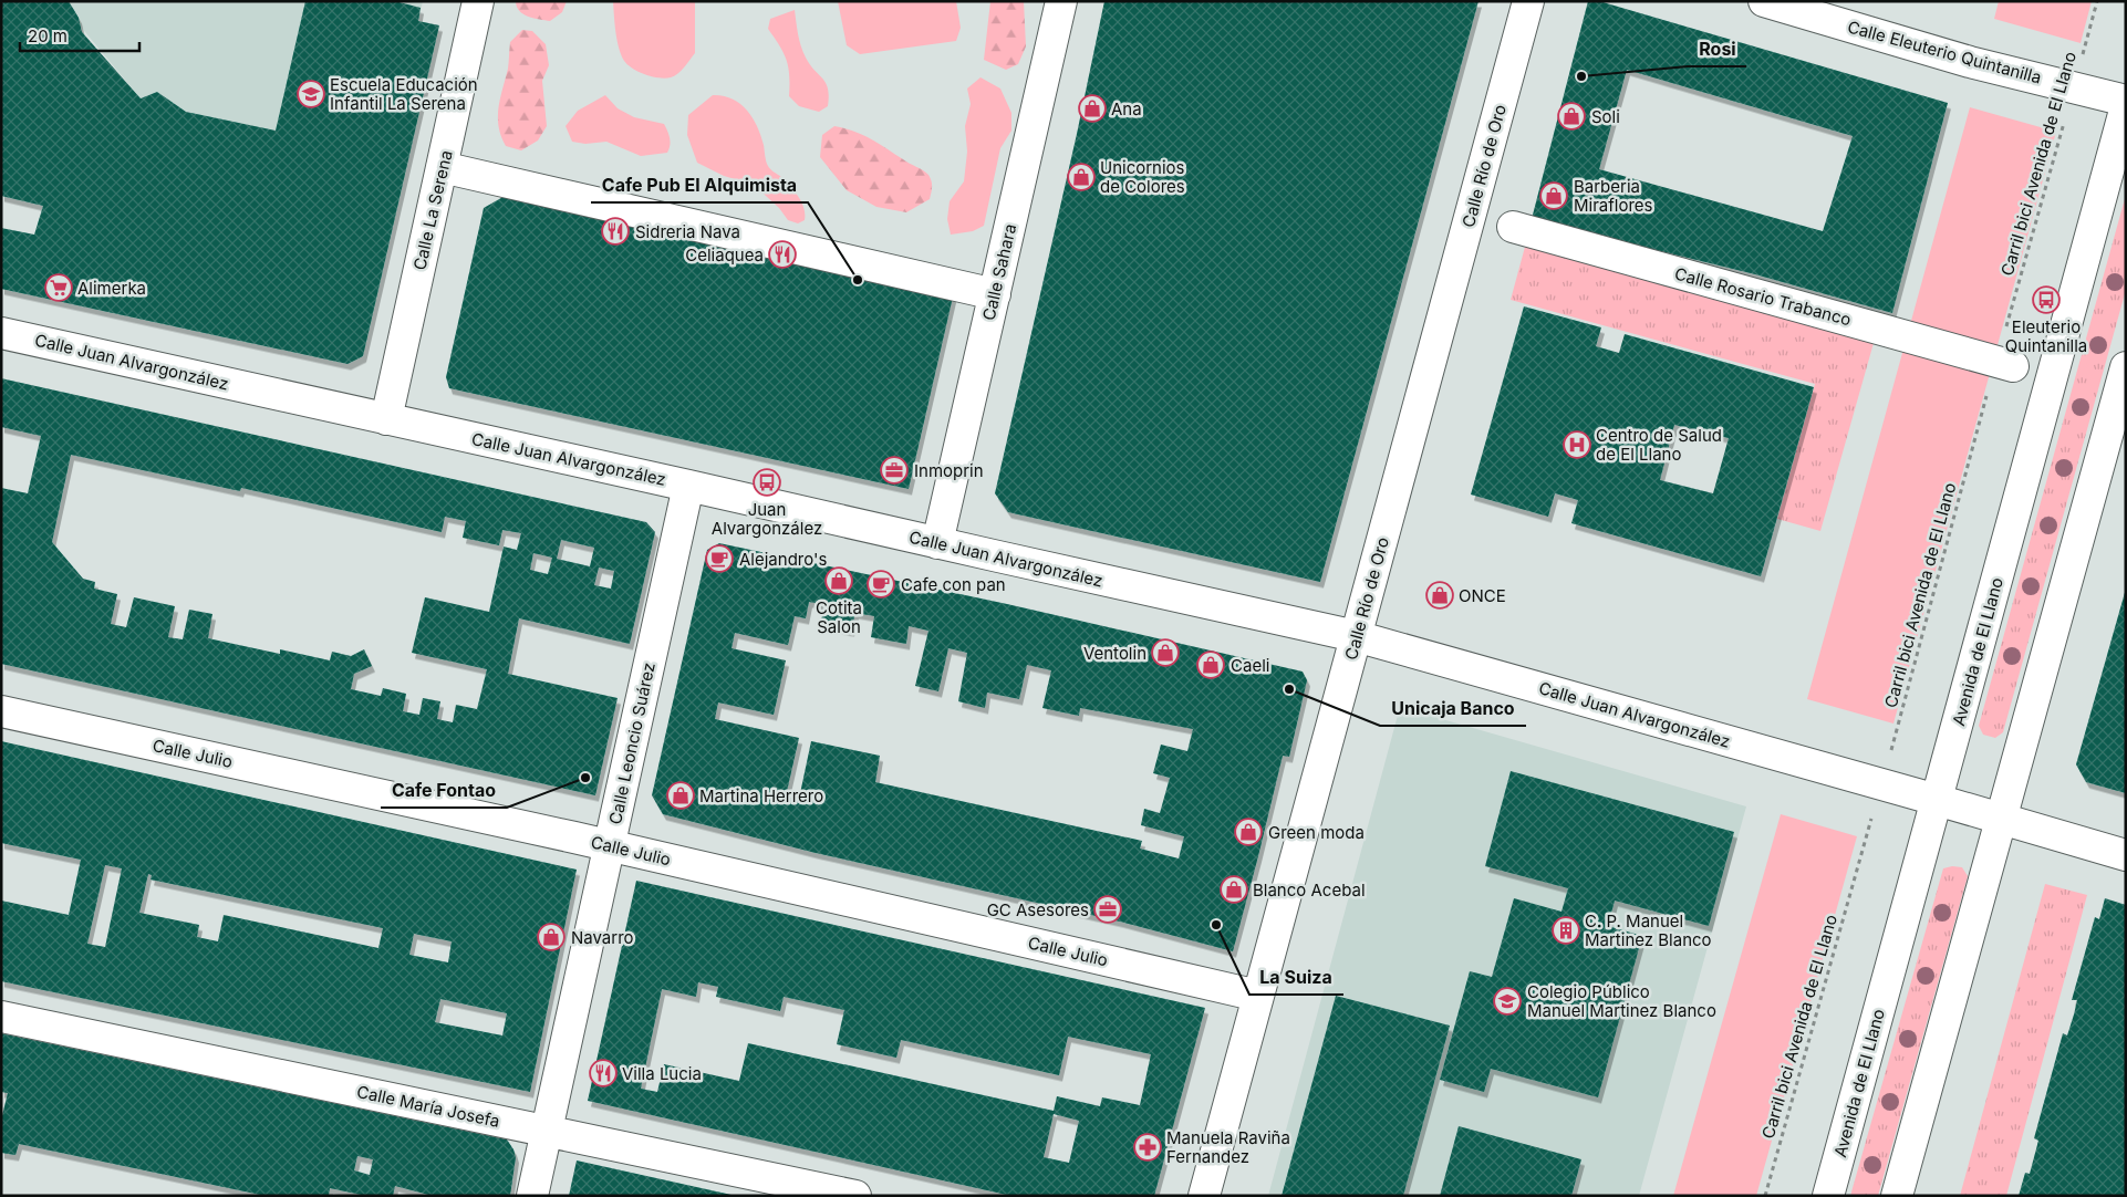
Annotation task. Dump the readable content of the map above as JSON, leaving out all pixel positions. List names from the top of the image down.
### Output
{
  "streets": {
    "street": [
      "Calle Eleuterio Quintanilla",
      "Calle Río de Oro",
      "Calle La Serena",
      "Calle Sahara",
      "Calle Rosario Trabanco",
      "Calle Juan Alvargonzález",
      "Avenida de El Llano",
      "Calle Leoncio Suárez",
      "Calle Julio",
      "Calle María Josefa"
    ],
    "path": ["Carril bici Avenida de El Llano"]
  },
  "crossings": [
    ["Calle Eleuterio Quintanilla", "Carril bici Avenida de El Llano"],
    ["Carril bici Avenida de El Llano", "Calle Rosario Trabanco"],
    ["Carril bici Avenida de El Llano", "Calle Juan Alvargonzález"],
    ["Calle Río de Oro", "Calle Juan Alvargonzález"],
    ["Calle Río de Oro", "Calle Julio"],
    ["Calle La Serena", "Calle Juan Alvargonzález"],
    ["Calle Sahara", "Calle Juan Alvargonzález"],
    ["Calle Juan Alvargonzález", "Avenida de El Llano"],
    ["Calle Juan Alvargonzález", "Calle Leoncio Suárez"],
    ["Calle Leoncio Suárez", "Calle Julio"],
    ["Calle Leoncio Suárez", "Calle María Josefa"]
  ],
  "places": {
    "other": [
      "Rosi",
      "Cafe Pub El Alquimista",
      "Unicaja Banco",
      "Cafe Fontao",
      "La Suiza"
    ],
    "school or university": ["Escuela Educación Infantil La Serena", "Colegio Público Manuel Martinez Blanco"],
    "shop": [
      "Ana",
      "Soli",
      "Unicornios de Colores",
      "Barberia Miraflores",
      "Cotita Salon",
      "ONCE",
      "Ventolin",
      "Caeli",
      "Martina Herrero",
      "Green moda",
      "Blanco Acebal",
      "Navarro"
    ],
    "restaurant": ["Sidreria Nava", "Celiaquea", "Villa Lucia"],
    "supermarket": ["Alimerka"],
    "bus stop": ["Eleuterio Quintanilla", "Juan Alvargonzález"],
    "hospital": ["Centro de Salud de El Llano"],
    "office": ["Inmoprin", "GC Asesores"],
    "cafe": ["Alejandro's", "Cafe con pan"],
    "building": ["C. P. Manuel Martinez Blanco"],
    "pharmacy": ["Manuela Raviña Fernandez"]
  },
  "scale_bar": "20 m"
}
